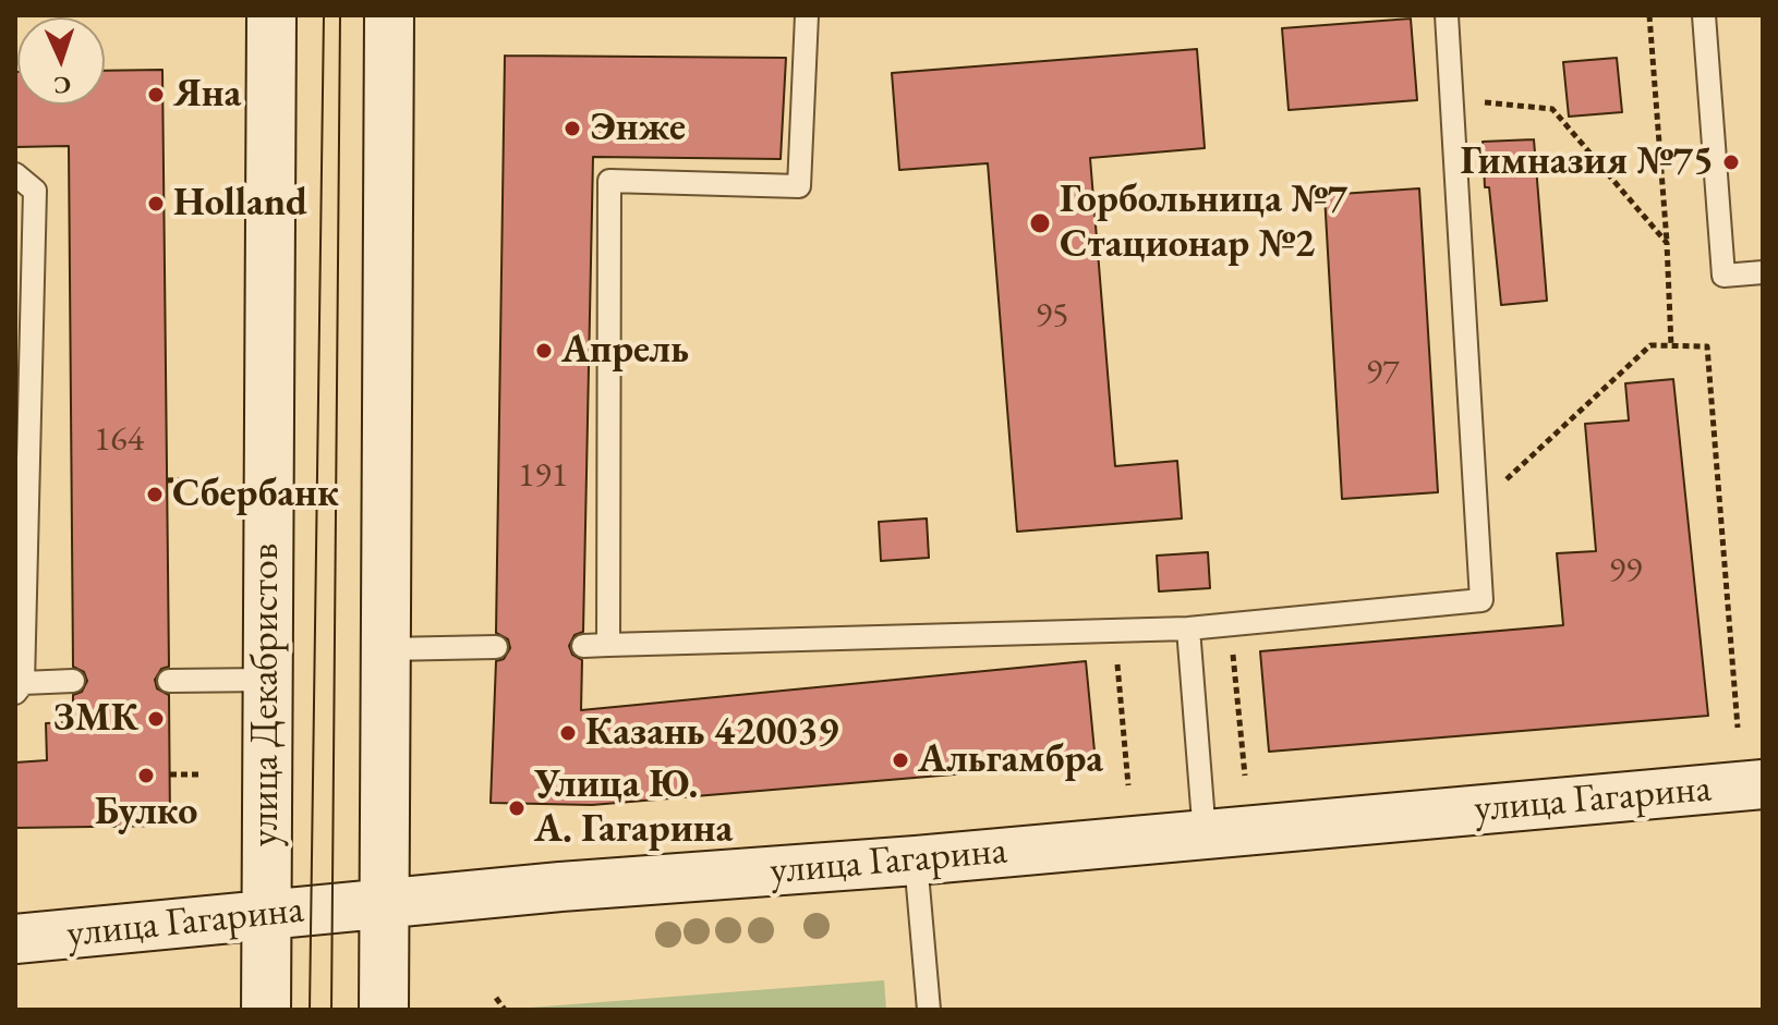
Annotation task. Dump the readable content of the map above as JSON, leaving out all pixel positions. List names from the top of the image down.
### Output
{
  "streets": {
    "main road": ["улица Декабристов", "улица Гагарина"]
  },
  "crossings": [
    ["улица Декабристов", "улица Гагарина"]
  ],
  "places": [
    "Яна",
    "Энже",
    "Гимназия №75",
    "Holland",
    "Горбольница №7 Стационар №2",
    "Апрель",
    "Сбербанк",
    "ЗМК",
    "Казань 420039",
    "Альгамбра",
    "Булко",
    "Улица Ю. А. Гагарина"
  ],
  "house_numbers": [
    "95",
    "97",
    "164",
    "191",
    "99"
  ],
  "north": "bottom"
}
